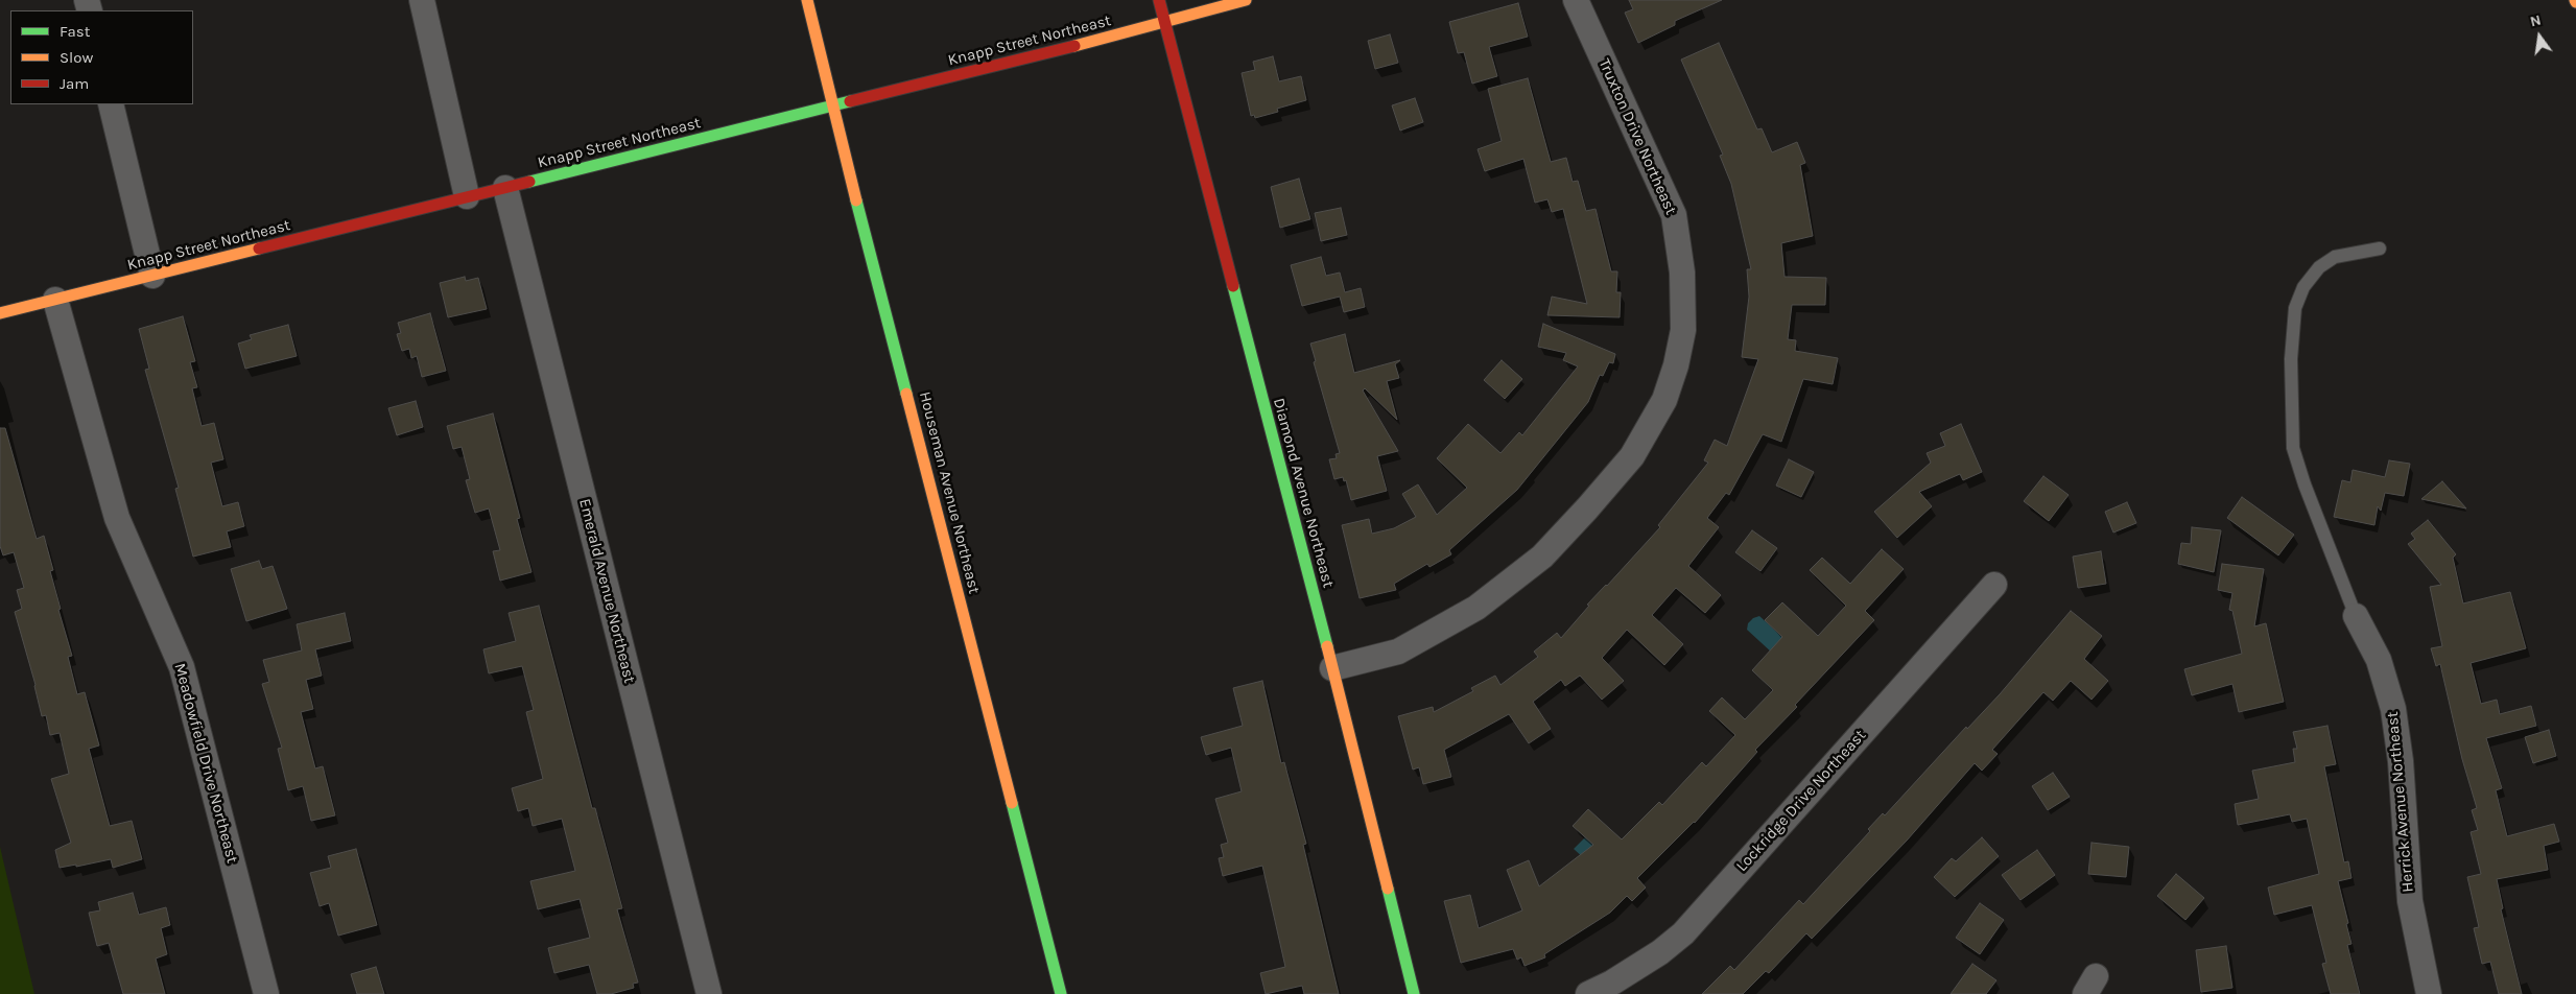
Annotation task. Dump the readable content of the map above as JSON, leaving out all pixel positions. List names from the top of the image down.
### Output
{
  "streets": {
    "street": [
      "Knapp Street Northeast",
      "Truxton Drive Northeast",
      "Houseman Avenue Northeast",
      "Diamond Avenue Northeast",
      "Emerald Avenue Northeast",
      "Meadowfield Drive Northeast",
      "Lockridge Drive Northeast",
      "Herrick Avenue Northeast"
    ]
  },
  "crossings": [
    ["Knapp Street Northeast", "Houseman Avenue Northeast"],
    ["Knapp Street Northeast", "Diamond Avenue Northeast"],
    ["Knapp Street Northeast", "Emerald Avenue Northeast"],
    ["Knapp Street Northeast", "Meadowfield Drive Northeast"],
    ["Truxton Drive Northeast", "Diamond Avenue Northeast"]
  ],
  "legend": ["Fast", "Slow", "Jam"],
  "north": "top"
}
